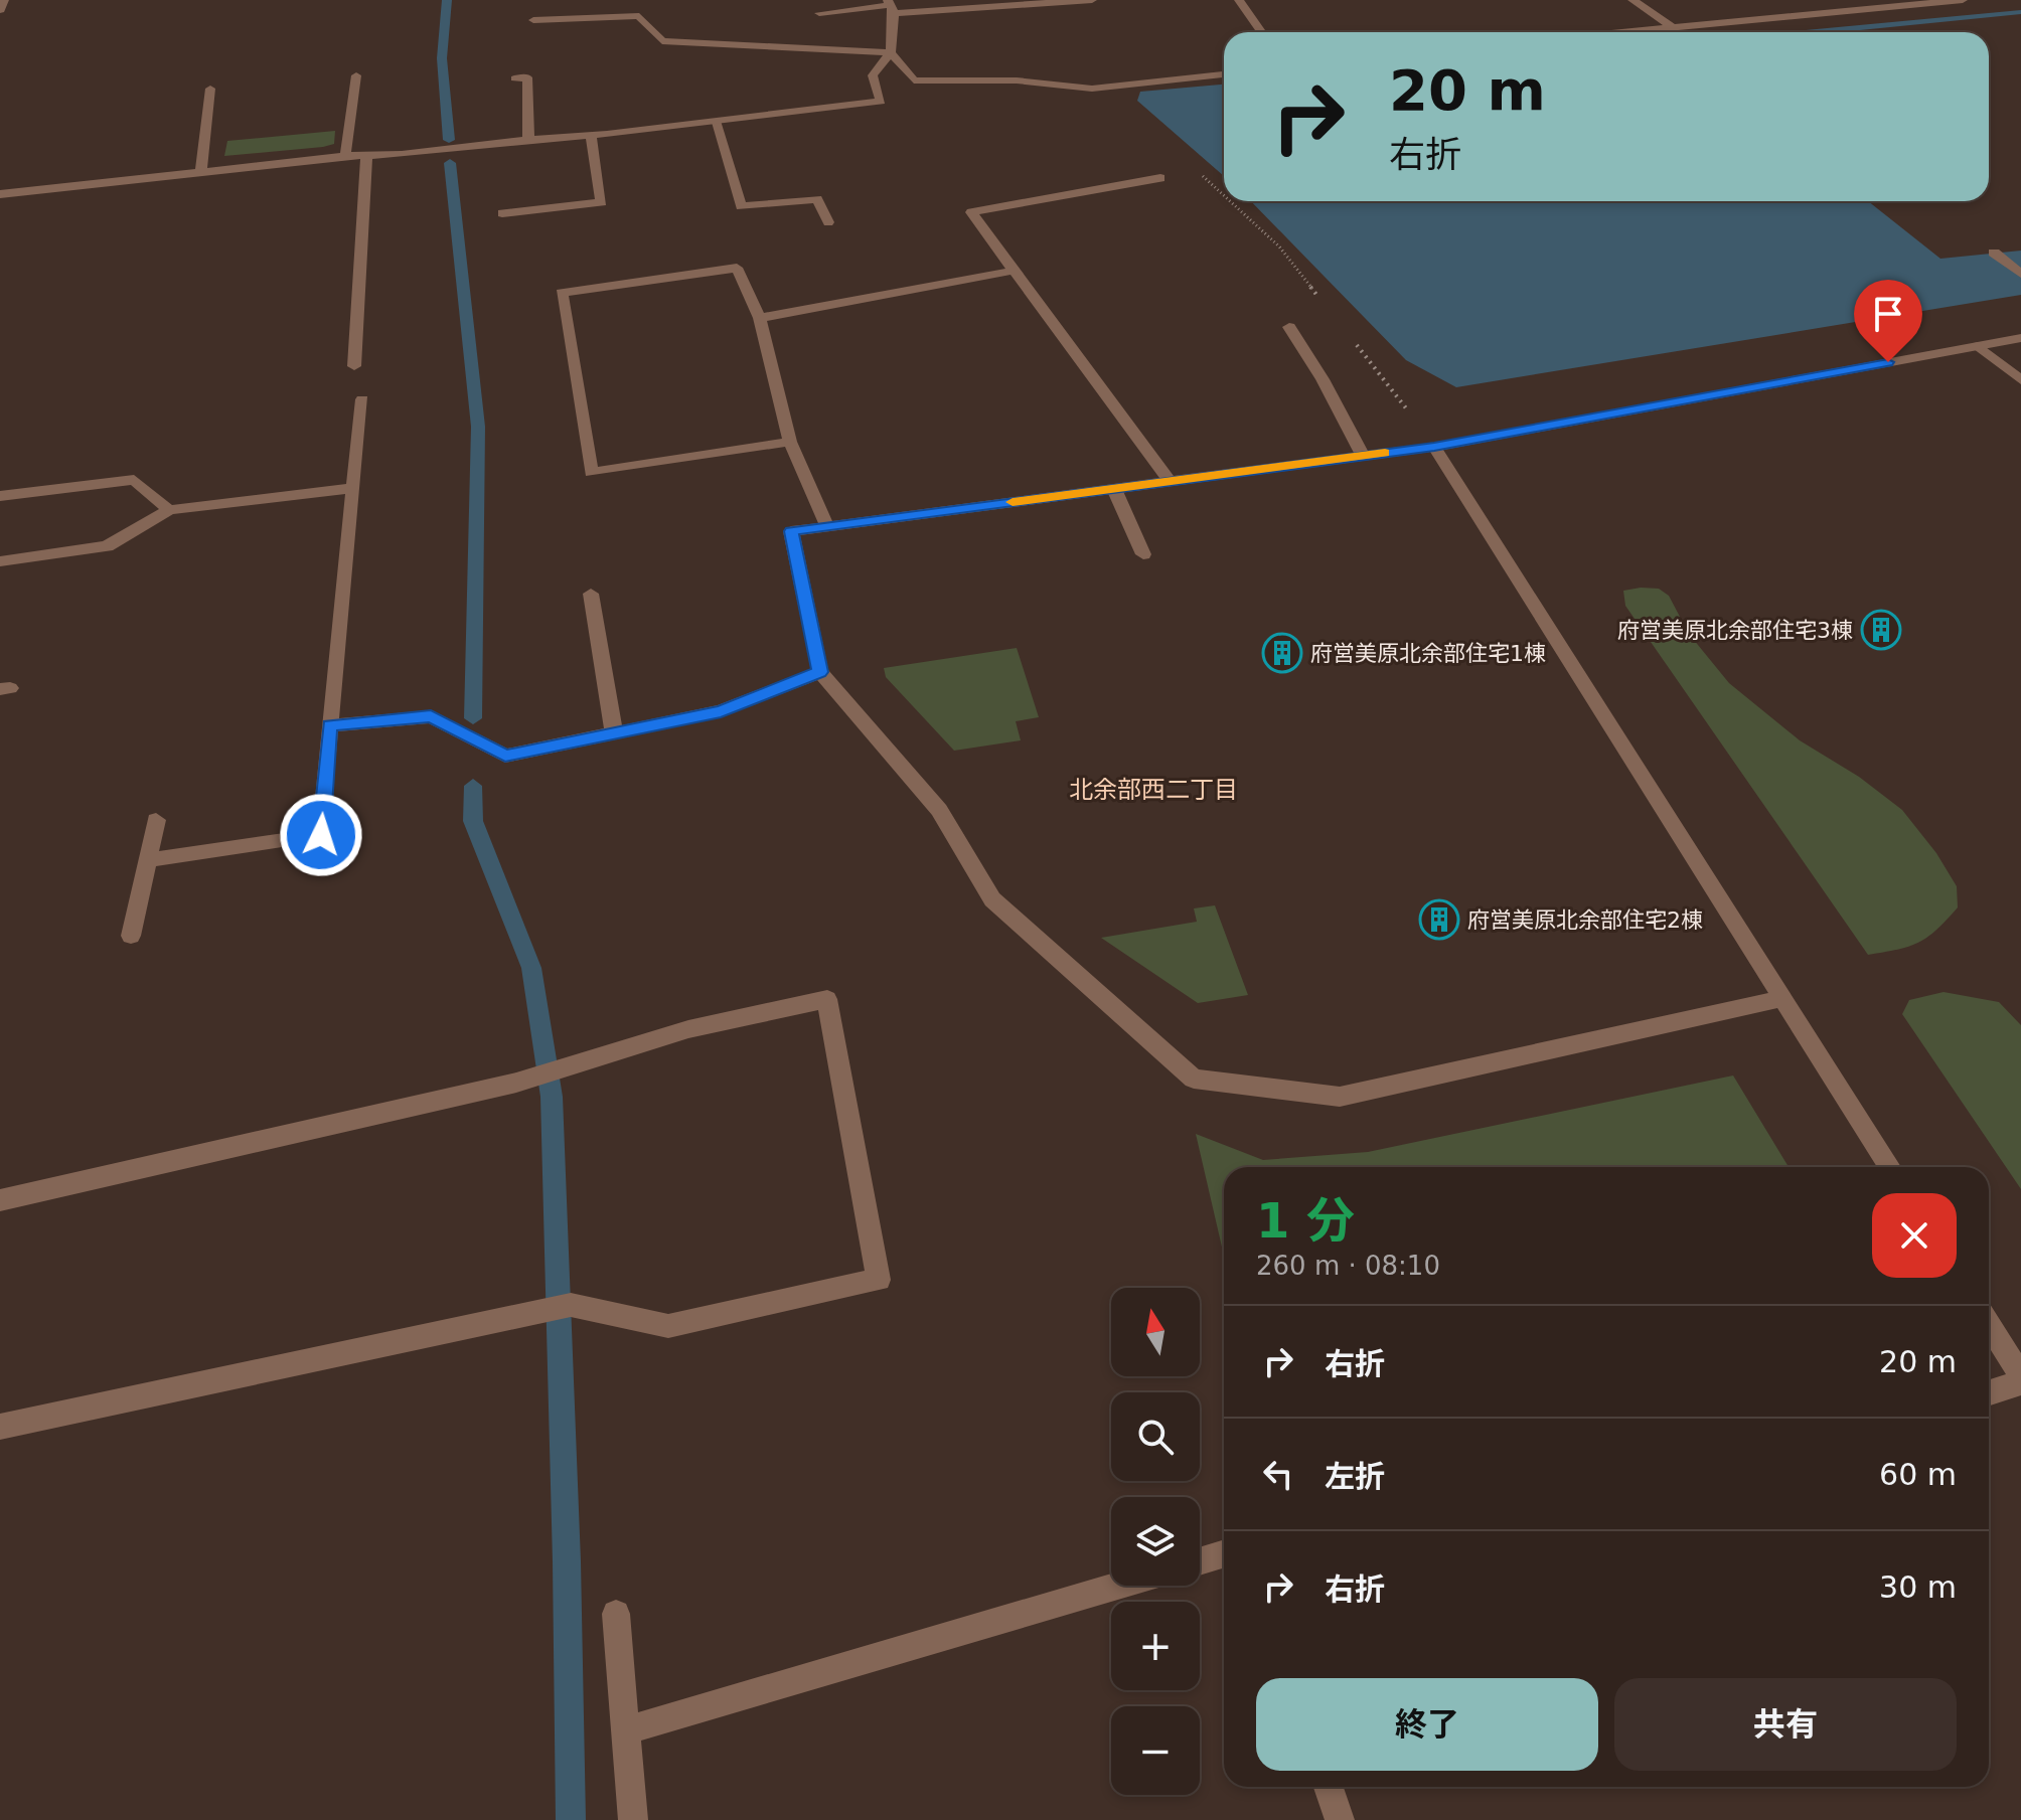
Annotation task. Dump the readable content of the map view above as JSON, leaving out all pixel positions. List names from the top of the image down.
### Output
{
  "districts": ["北余部西二丁目"],
  "places": {
    "building": ["府営美原北余部住宅3棟", "府営美原北余部住宅1棟", "府営美原北余部住宅2棟"]
  },
  "north": "top",
  "page": {
    "turn": ["20 m", "右折"],
    "heading": ["1 分", "260 m · 08:10"],
    "map_buttons": ["+", "−"],
    "list": [
      {
        "name": "右折",
        "value": "20 m"
      },
      {
        "name": "左折",
        "value": "60 m"
      },
      {
        "name": "右折",
        "value": "30 m"
      }
    ],
    "buttons": ["終了", "共有"]
  }
}
